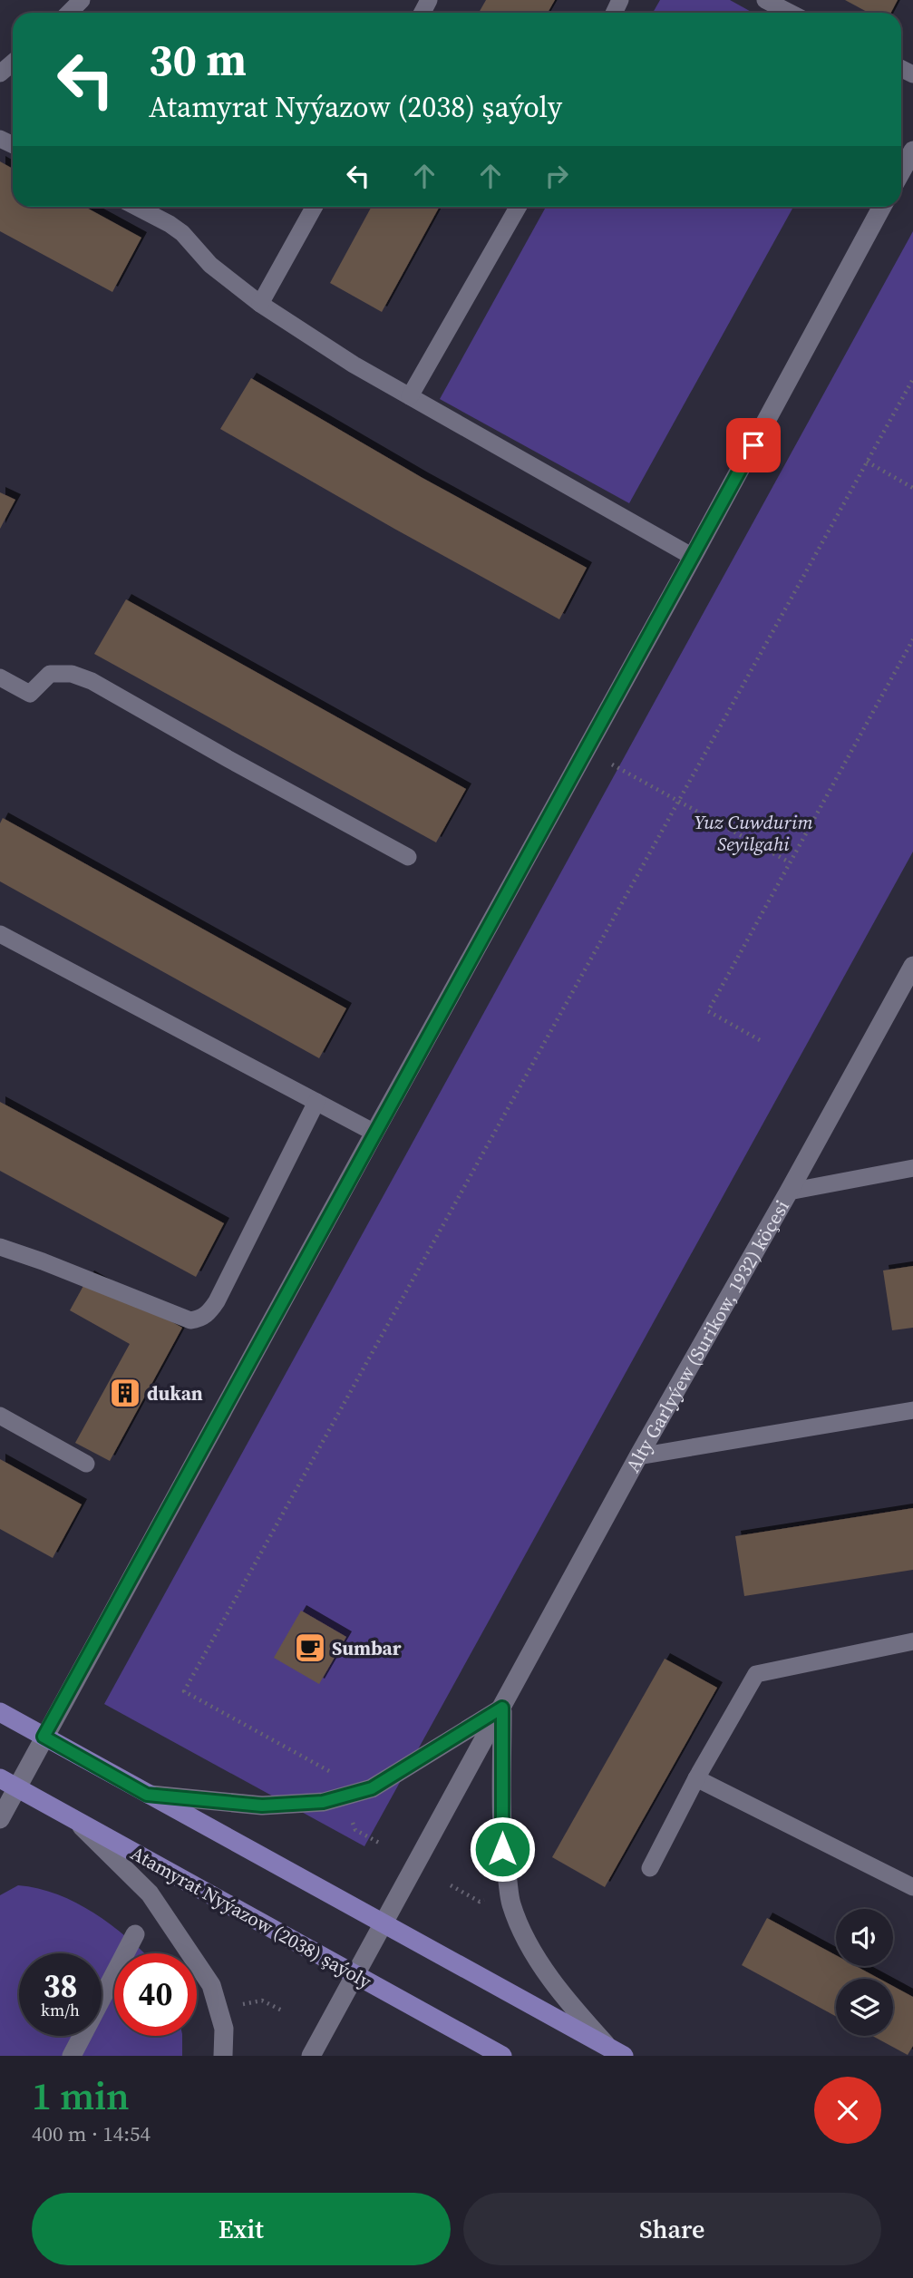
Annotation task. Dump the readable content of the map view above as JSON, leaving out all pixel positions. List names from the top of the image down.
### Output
{
  "streets": {
    "main road": ["Atamyrat Nyýazow (2038) şaýoly"],
    "street": ["Alty Garlyýew (Surikow, 1932) köçesi"]
  },
  "crossings": [
    ["Alty Garlyýew (Surikow, 1932) köçesi", "Atamyrat Nyýazow (2038) şaýoly"]
  ],
  "parks": ["Yuz Cuwdurim Seyilgahi"],
  "places": {
    "building": ["dukan"],
    "cafe": ["Sumbar"]
  },
  "page": {
    "turn": ["30 m", "Atamyrat Nyýazow (2038) şaýoly"],
    "speed": "38 km/h",
    "limit": "40",
    "heading": ["1 min", "400 m · 14:54"],
    "buttons": ["Exit", "Share"]
  }
}
